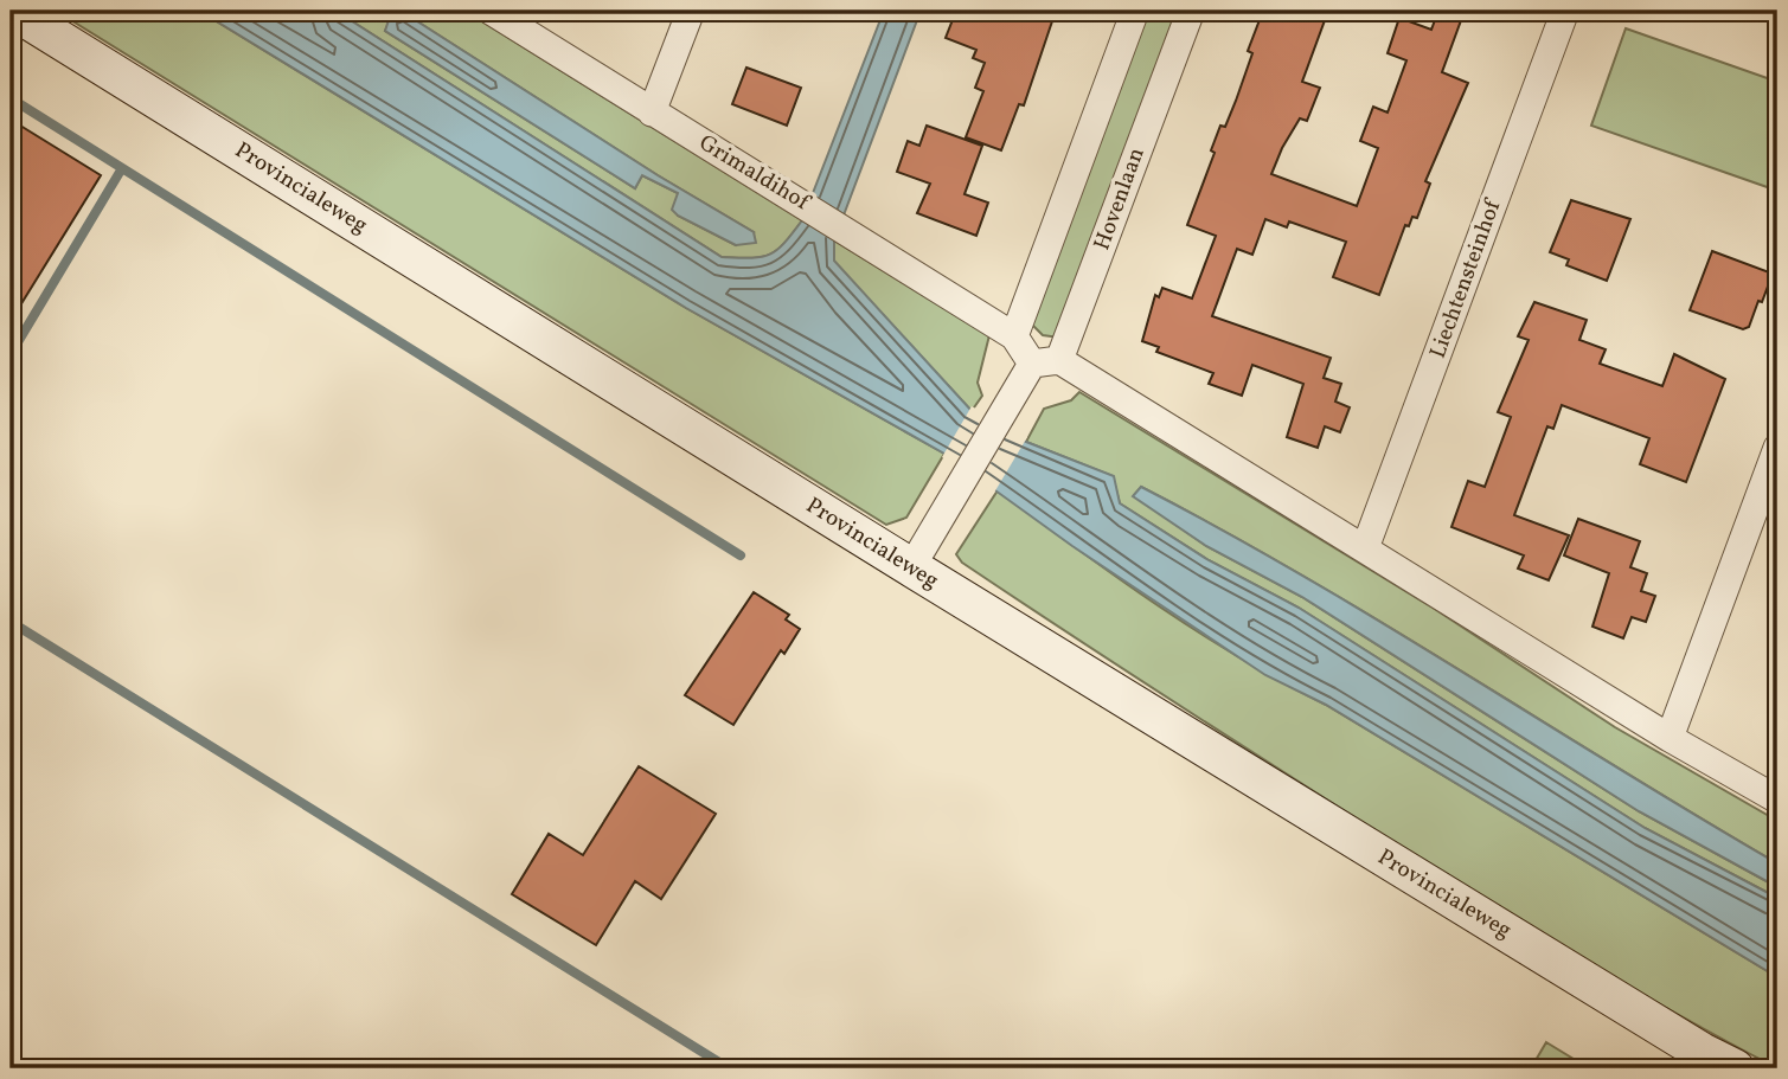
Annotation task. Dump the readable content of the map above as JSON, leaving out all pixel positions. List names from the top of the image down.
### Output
{
  "streets": {
    "main road": ["Provincialeweg"],
    "street": ["Grimaldihof", "Hovenlaan", "Liechtensteinhof"]
  }
}
